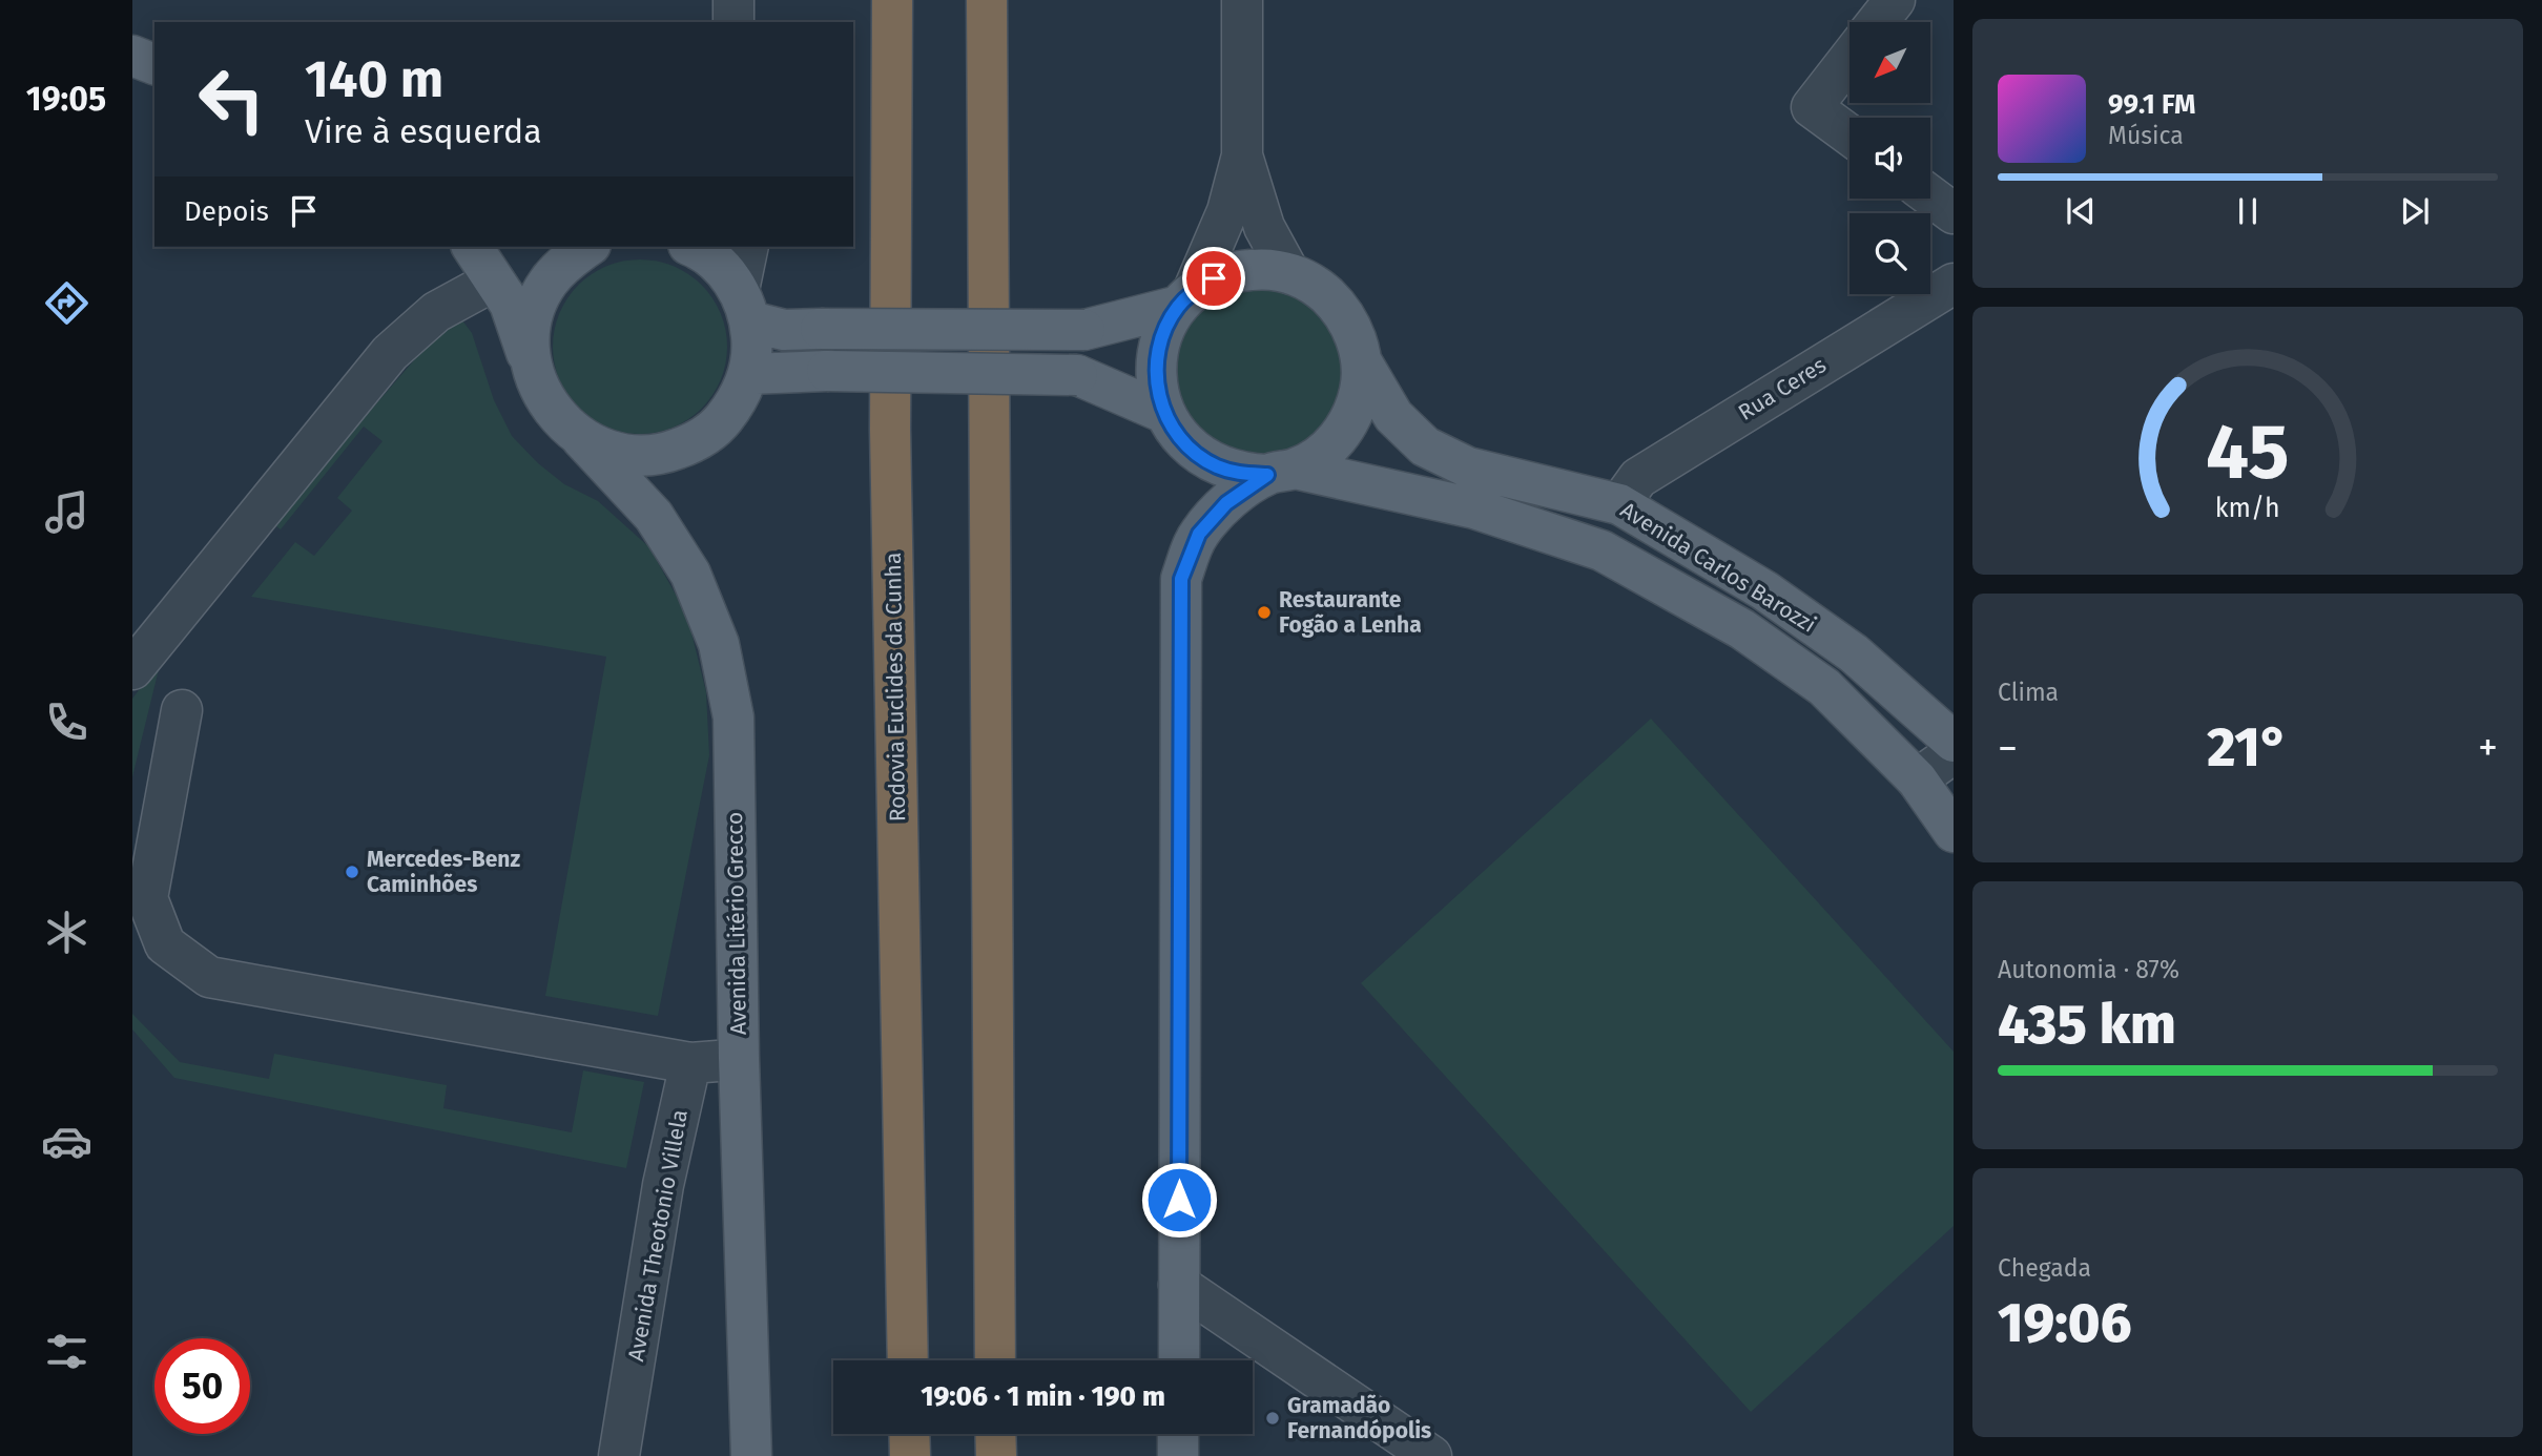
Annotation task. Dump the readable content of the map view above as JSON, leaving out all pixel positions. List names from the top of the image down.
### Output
{
  "streets": {
    "highway": ["Rodovia Euclides da Cunha"],
    "main road": ["Avenida Carlos Barozzi", "Avenida Litério Grecco"],
    "street": ["Rua Ceres", "Avenida Theotonio Villela"]
  },
  "crossings": [
    ["Rua Ceres", "Avenida Carlos Barozzi"]
  ],
  "places": ["Restaurante Fogão a Lenha", "Mercedes-Benz Caminhões", "Gramadão Fernandópolis"],
  "north": "bottom left",
  "page": {
    "tabs": "19:05",
    "turn": ["140 m", "Vire à esquerda"],
    "song": ["99.1 FM", "Música"],
    "then": "Depois",
    "tile": [
      "Clima",
      ["Autonomia · 87%", "435 km"],
      ["Chegada", "19:06"]
    ],
    "heat": ["−", "21°", "+"],
    "limit": "50",
    "trip": "19:06 · 1 min · 190 m",
    "gauge": ["45", "km/h"]
  }
}
